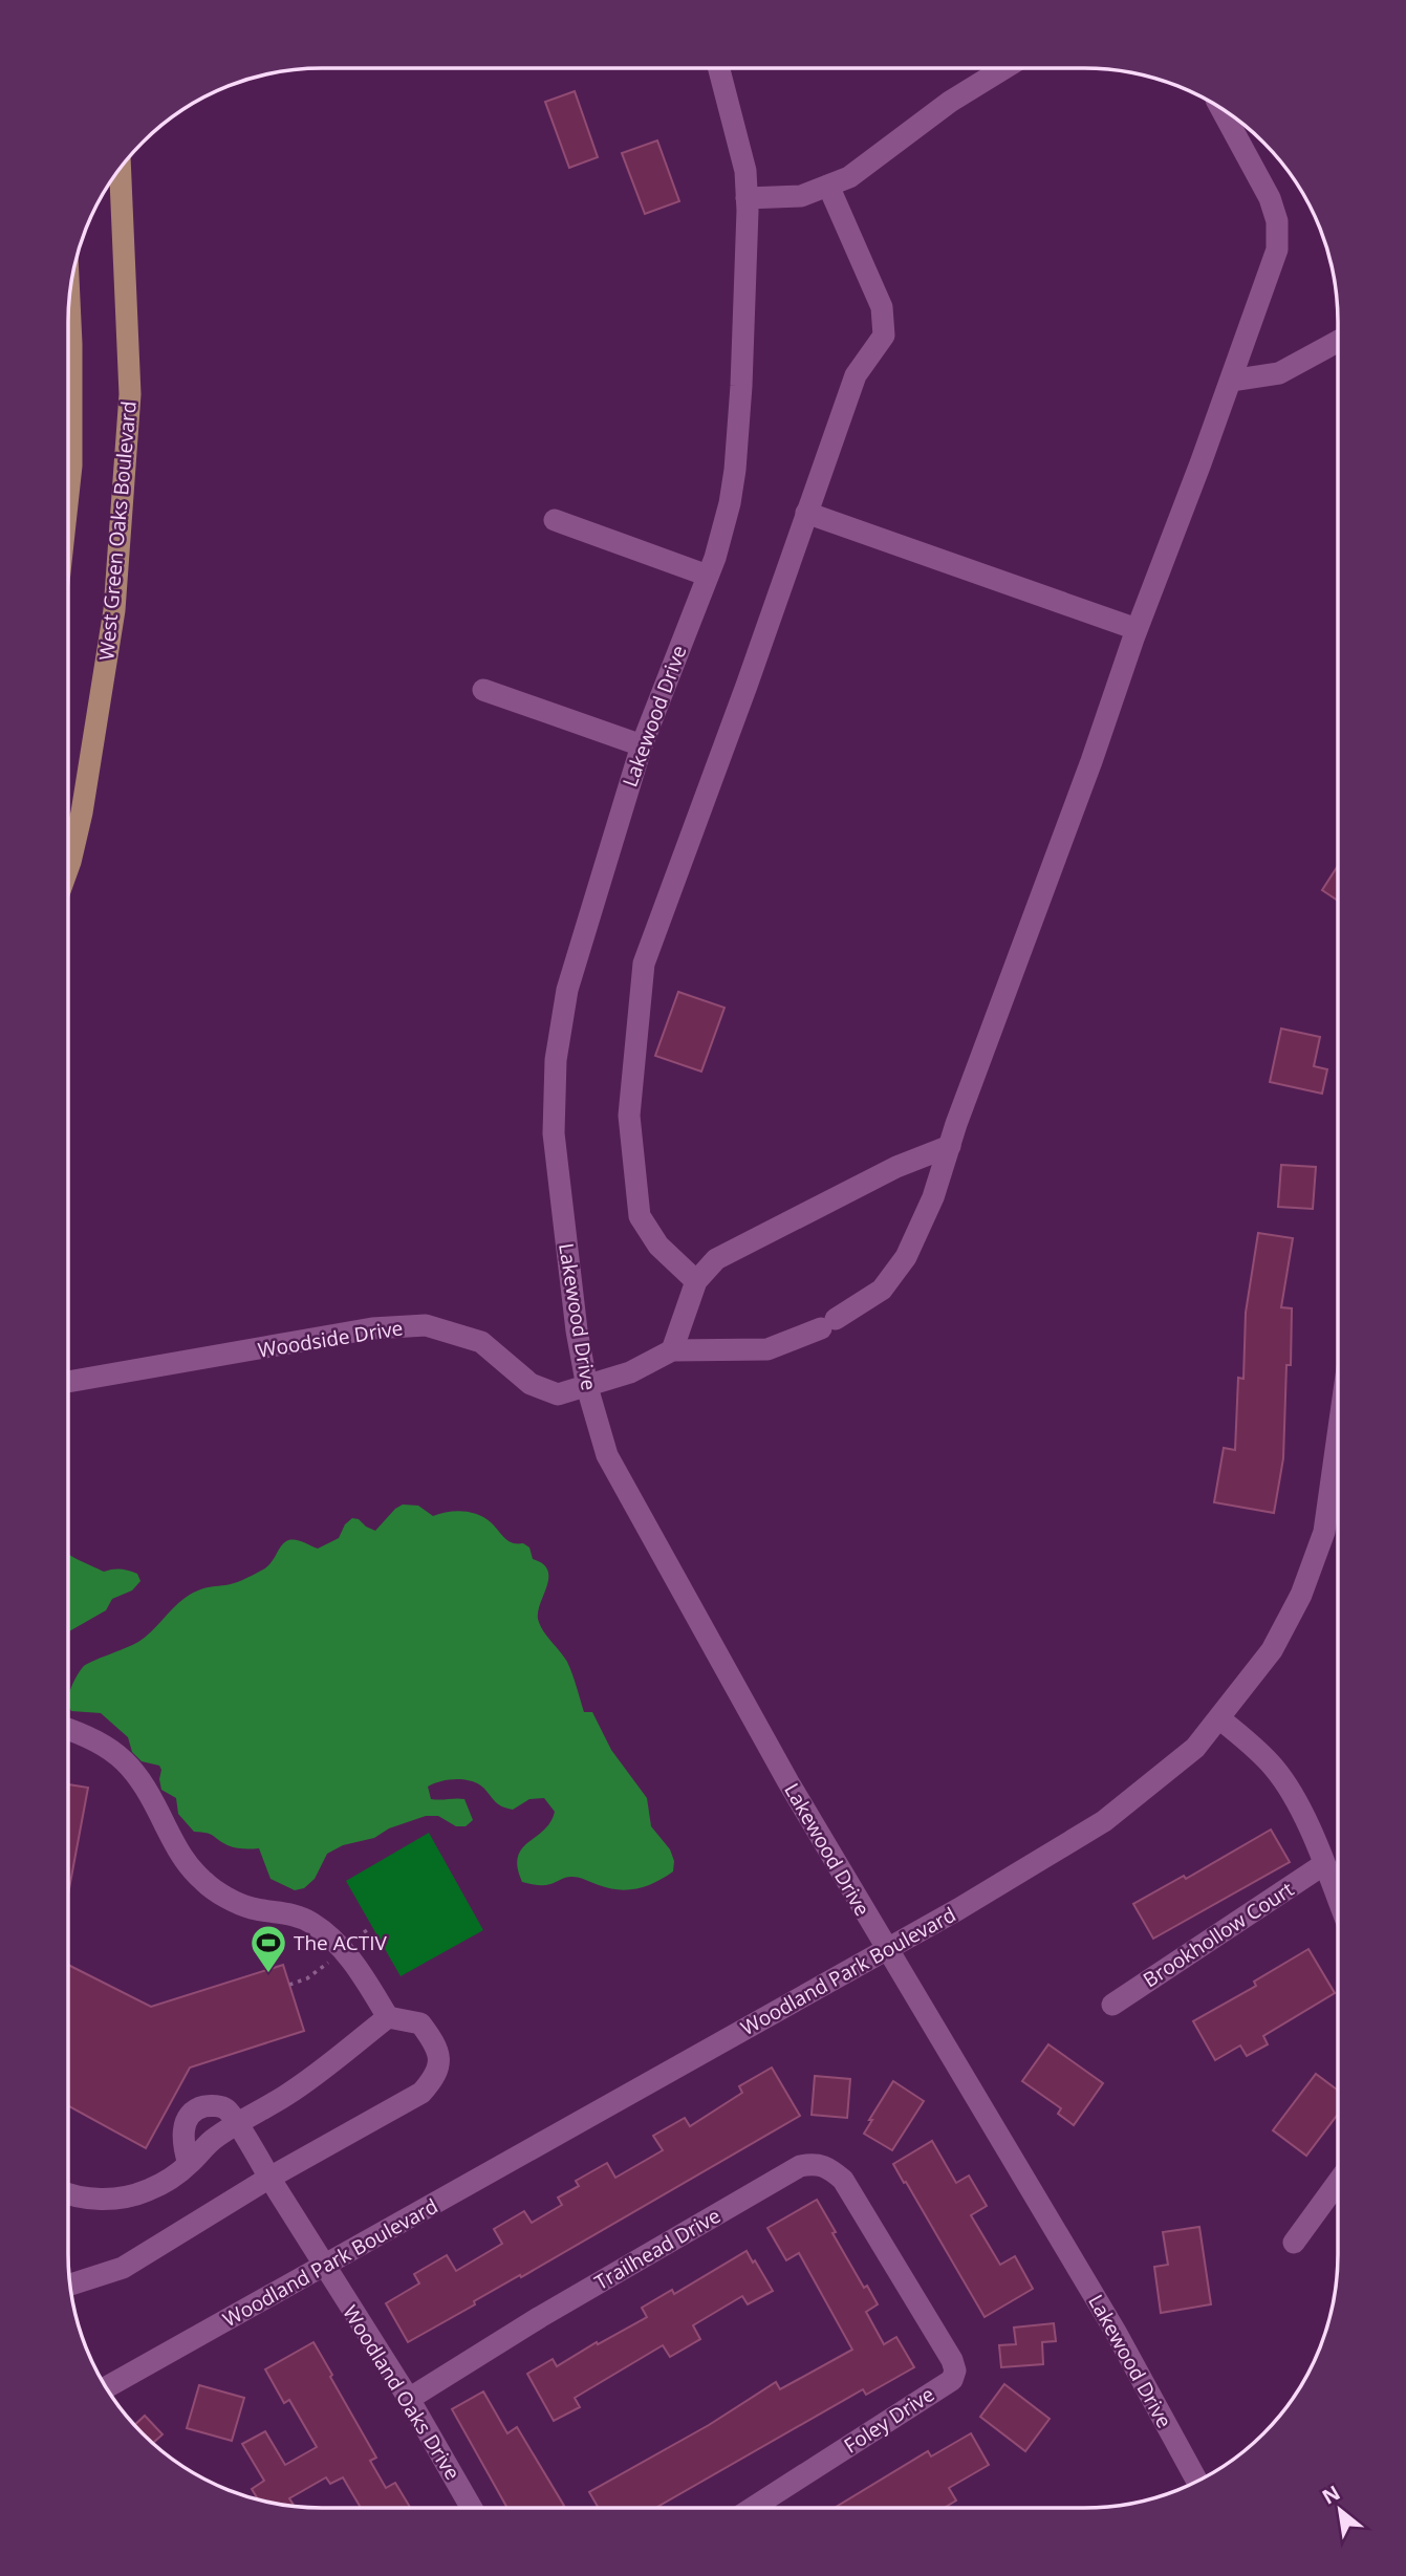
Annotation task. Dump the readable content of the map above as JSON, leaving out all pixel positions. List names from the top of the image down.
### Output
{
  "streets": {
    "main road": ["West Green Oaks Boulevard"],
    "street": [
      "Lakewood Drive",
      "Woodside Drive",
      "Brookhollow Court",
      "Woodland Park Boulevard",
      "Trailhead Drive",
      "Woodland Oaks Drive",
      "Foley Drive"
    ]
  },
  "crossings": [
    ["Lakewood Drive", "Woodside Drive"],
    ["Lakewood Drive", "Woodland Park Boulevard"],
    ["Woodland Park Boulevard", "Woodland Oaks Drive"],
    ["Trailhead Drive", "Woodland Oaks Drive"],
    ["Trailhead Drive", "Foley Drive"]
  ],
  "places": {
    "sports": ["The ACTIV"]
  },
  "north": "top left"
}
